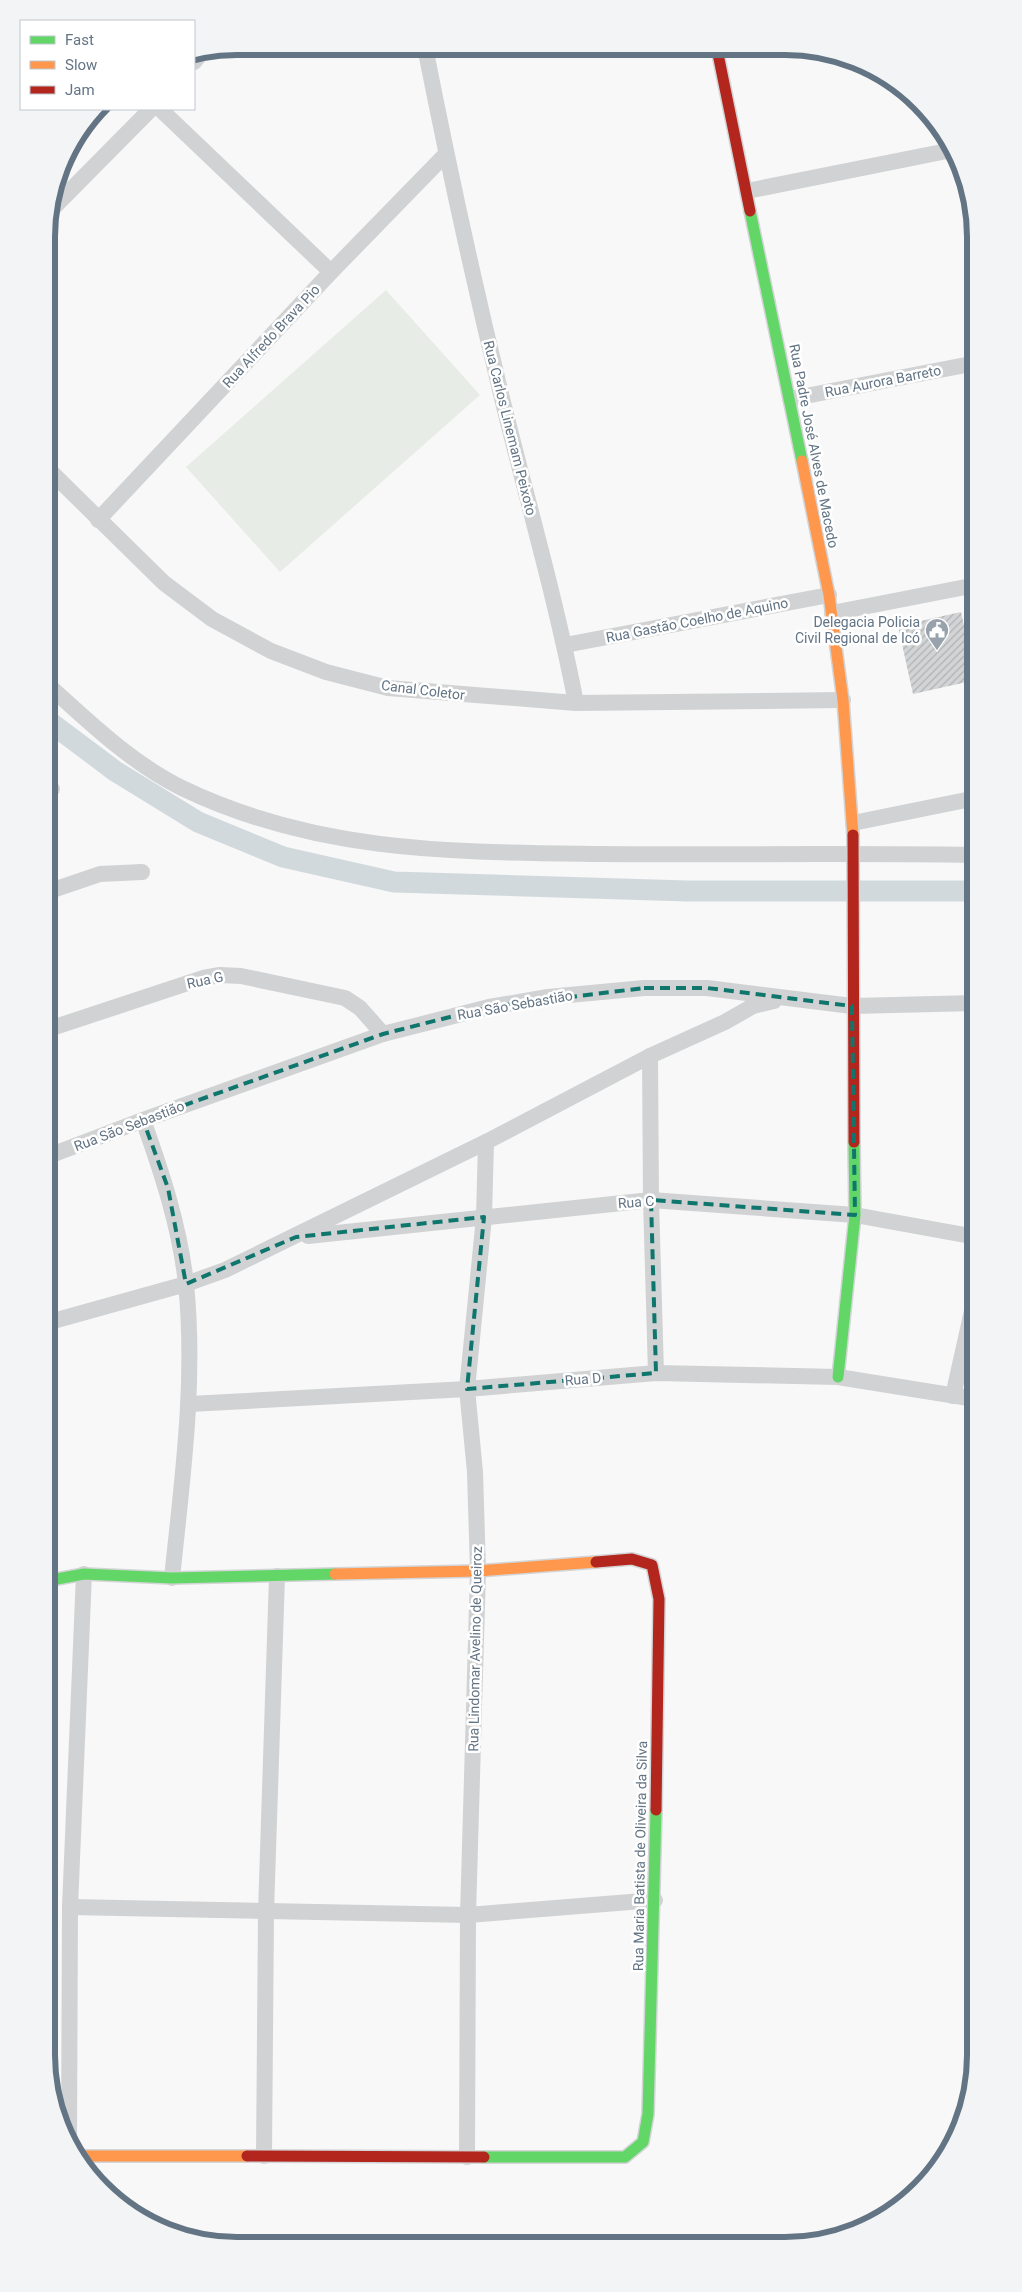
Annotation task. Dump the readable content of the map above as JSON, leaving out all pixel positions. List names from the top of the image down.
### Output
{
  "streets": {
    "street": [
      "Rua Alfredo Brava Pio",
      "Rua Aurora Barreto",
      "Rua Carlos Linemam Peixoto",
      "Rua Padre José Alves de Macedo",
      "Rua Gastão Coelho de Aquino",
      "Canal Coletor",
      "Rua G",
      "Rua São Sebastião",
      "Rua C",
      "Rua D",
      "Rua Lindomar Avelino de Queiroz",
      "Rua Maria Batista de Oliveira da Silva"
    ]
  },
  "crossings": [
    ["Rua Alfredo Brava Pio", "Rua Carlos Linemam Peixoto"],
    ["Rua Alfredo Brava Pio", "Canal Coletor"],
    ["Rua Aurora Barreto", "Rua Padre José Alves de Macedo"],
    ["Rua Carlos Linemam Peixoto", "Rua Gastão Coelho de Aquino"],
    ["Rua Carlos Linemam Peixoto", "Canal Coletor"],
    ["Rua Padre José Alves de Macedo", "Rua Gastão Coelho de Aquino"],
    ["Rua Padre José Alves de Macedo", "Canal Coletor"],
    ["Rua Padre José Alves de Macedo", "Rua São Sebastião"],
    ["Rua Padre José Alves de Macedo", "Rua C"],
    ["Rua Padre José Alves de Macedo", "Rua D"],
    ["Rua G", "Rua São Sebastião"],
    ["Rua C", "Rua Lindomar Avelino de Queiroz"],
    ["Rua D", "Rua Lindomar Avelino de Queiroz"],
    ["Rua Lindomar Avelino de Queiroz", "Rua Maria Batista de Oliveira da Silva"]
  ],
  "places": {
    "public building": ["Delegacia Policia Civil Regional de Icó"]
  },
  "legend": ["Fast", "Slow", "Jam"]
}
